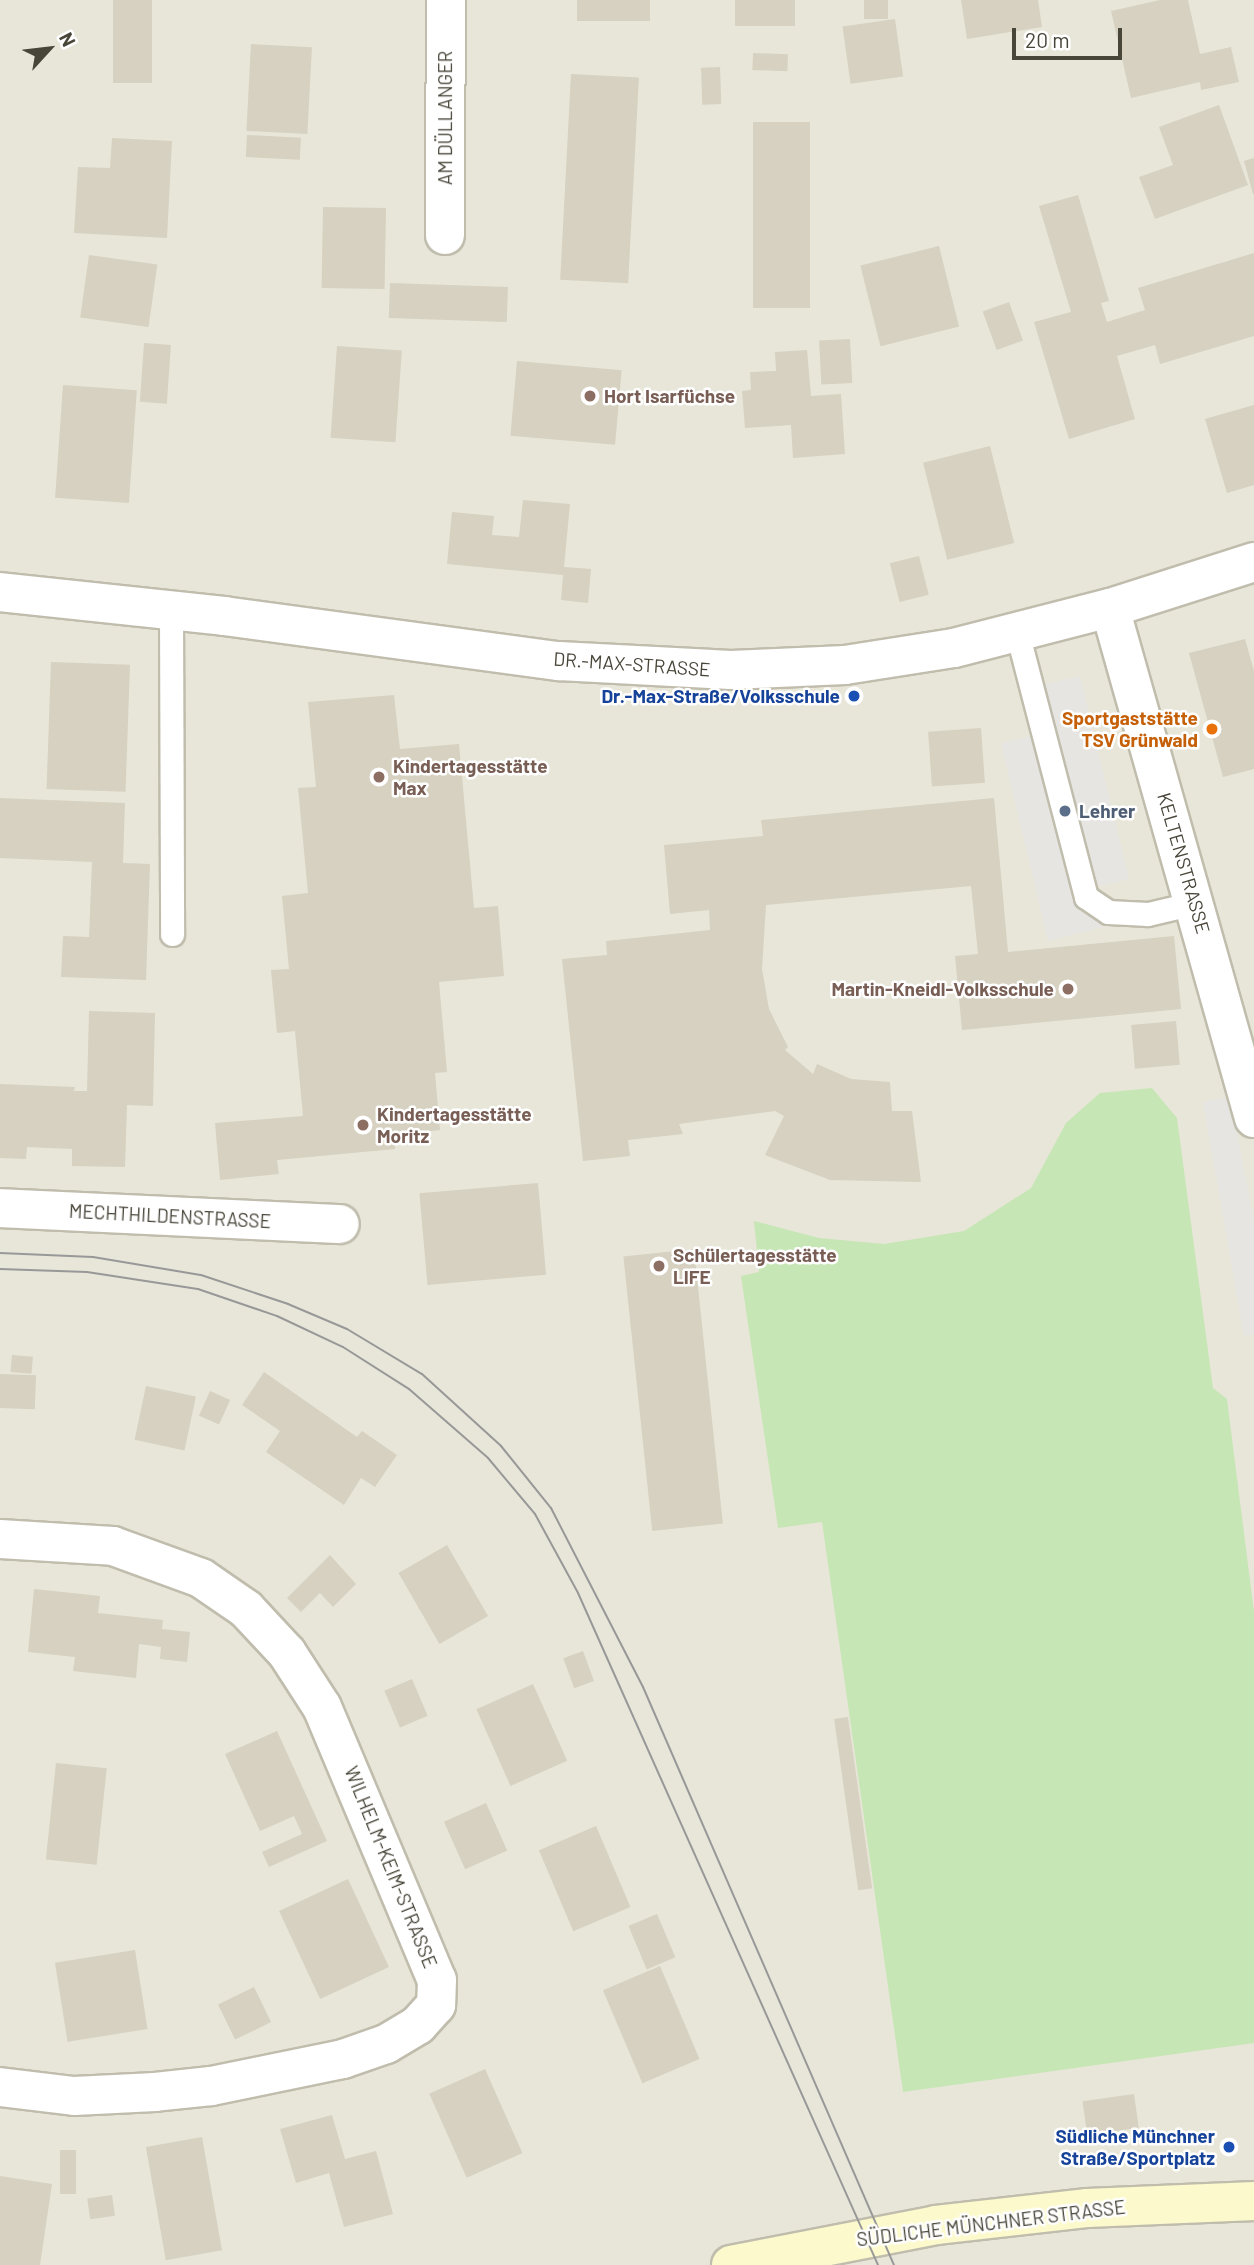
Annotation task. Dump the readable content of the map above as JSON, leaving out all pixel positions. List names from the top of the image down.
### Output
{
  "streets": {
    "main road": ["SÜDLICHE MÜNCHNER STRASSE"],
    "street": [
      "AM DÜLLANGER",
      "DR.-MAX-STRASSE",
      "KELTENSTRASSE",
      "MECHTHILDENSTRASSE",
      "WILHELM-KEIM-STRASSE"
    ]
  },
  "crossings": [
    ["DR.-MAX-STRASSE", "KELTENSTRASSE"]
  ],
  "places": [
    "Hort Isarfüchse",
    "Dr.-Max-Straße/Volksschule",
    "Sportgaststätte TSV Grünwald",
    "Kindertagesstätte Max",
    "Lehrer",
    "Martin-Kneidl-Volksschule",
    "Kindertagesstätte Moritz",
    "Schülertagesstätte LIFE",
    "Südliche Münchner Straße/Sportplatz"
  ],
  "scale_bar": "20 m",
  "north": "top right"
}
